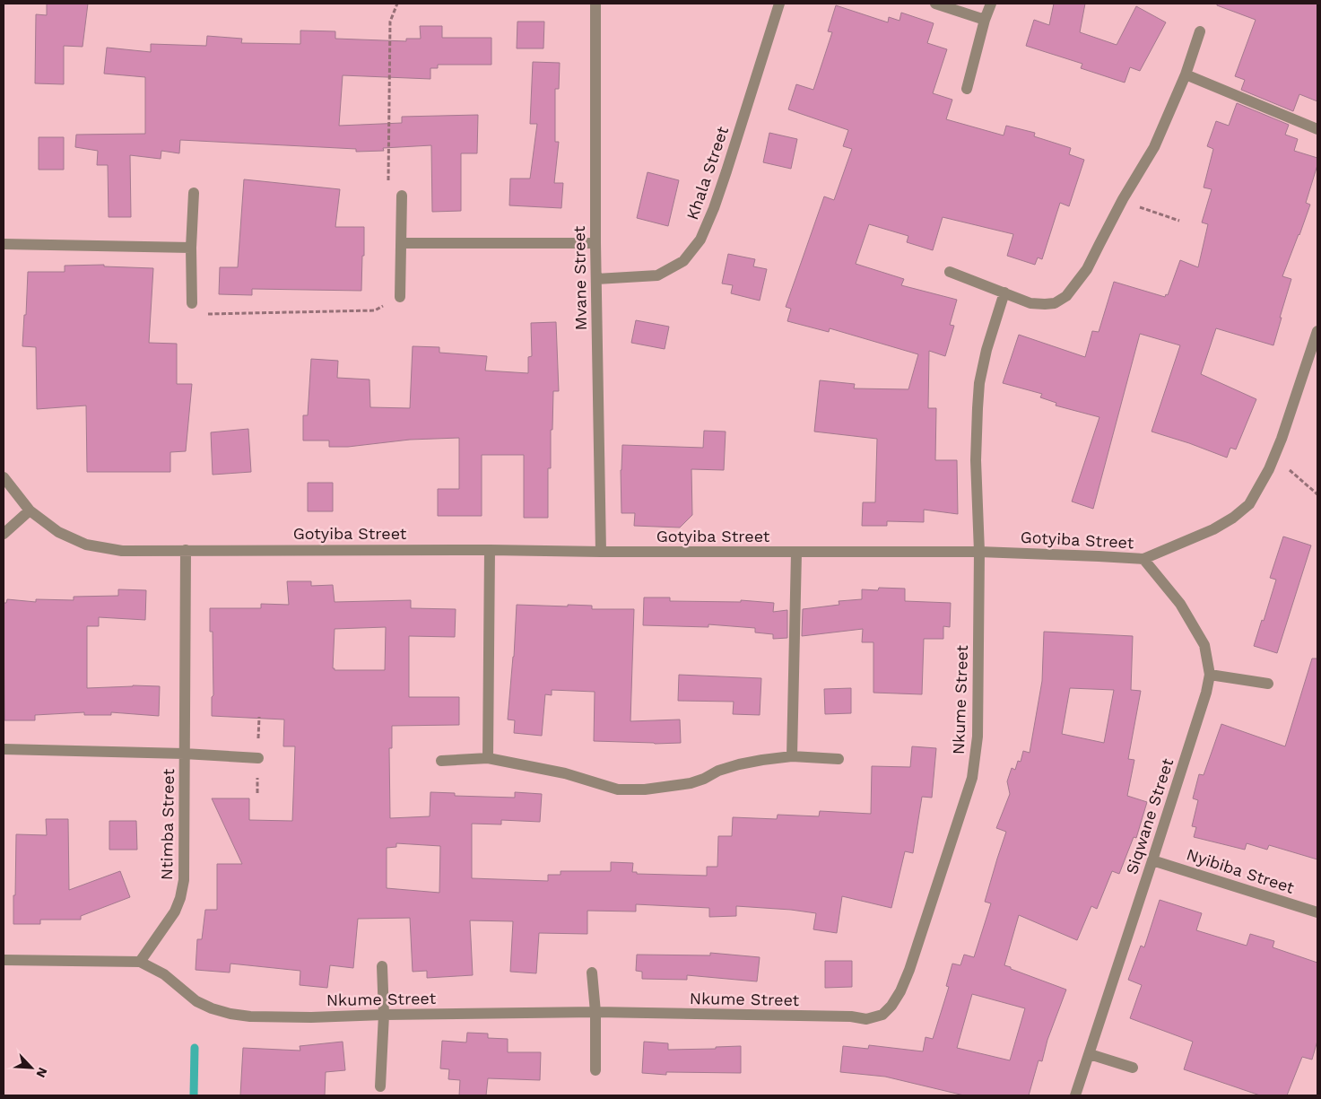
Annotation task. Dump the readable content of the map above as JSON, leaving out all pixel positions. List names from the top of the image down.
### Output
{
  "streets": {
    "street": [
      "Khala Street",
      "Mvane Street",
      "Gotyiba Street",
      "Nkume Street",
      "Siqwane Street",
      "Ntimba Street",
      "Nyibiba Street"
    ]
  },
  "crossings": [
    ["Khala Street", "Mvane Street"],
    ["Mvane Street", "Gotyiba Street"],
    ["Gotyiba Street", "Nkume Street"],
    ["Gotyiba Street", "Siqwane Street"],
    ["Gotyiba Street", "Ntimba Street"],
    ["Nkume Street", "Ntimba Street"],
    ["Siqwane Street", "Nyibiba Street"]
  ],
  "north": "bottom right"
}
